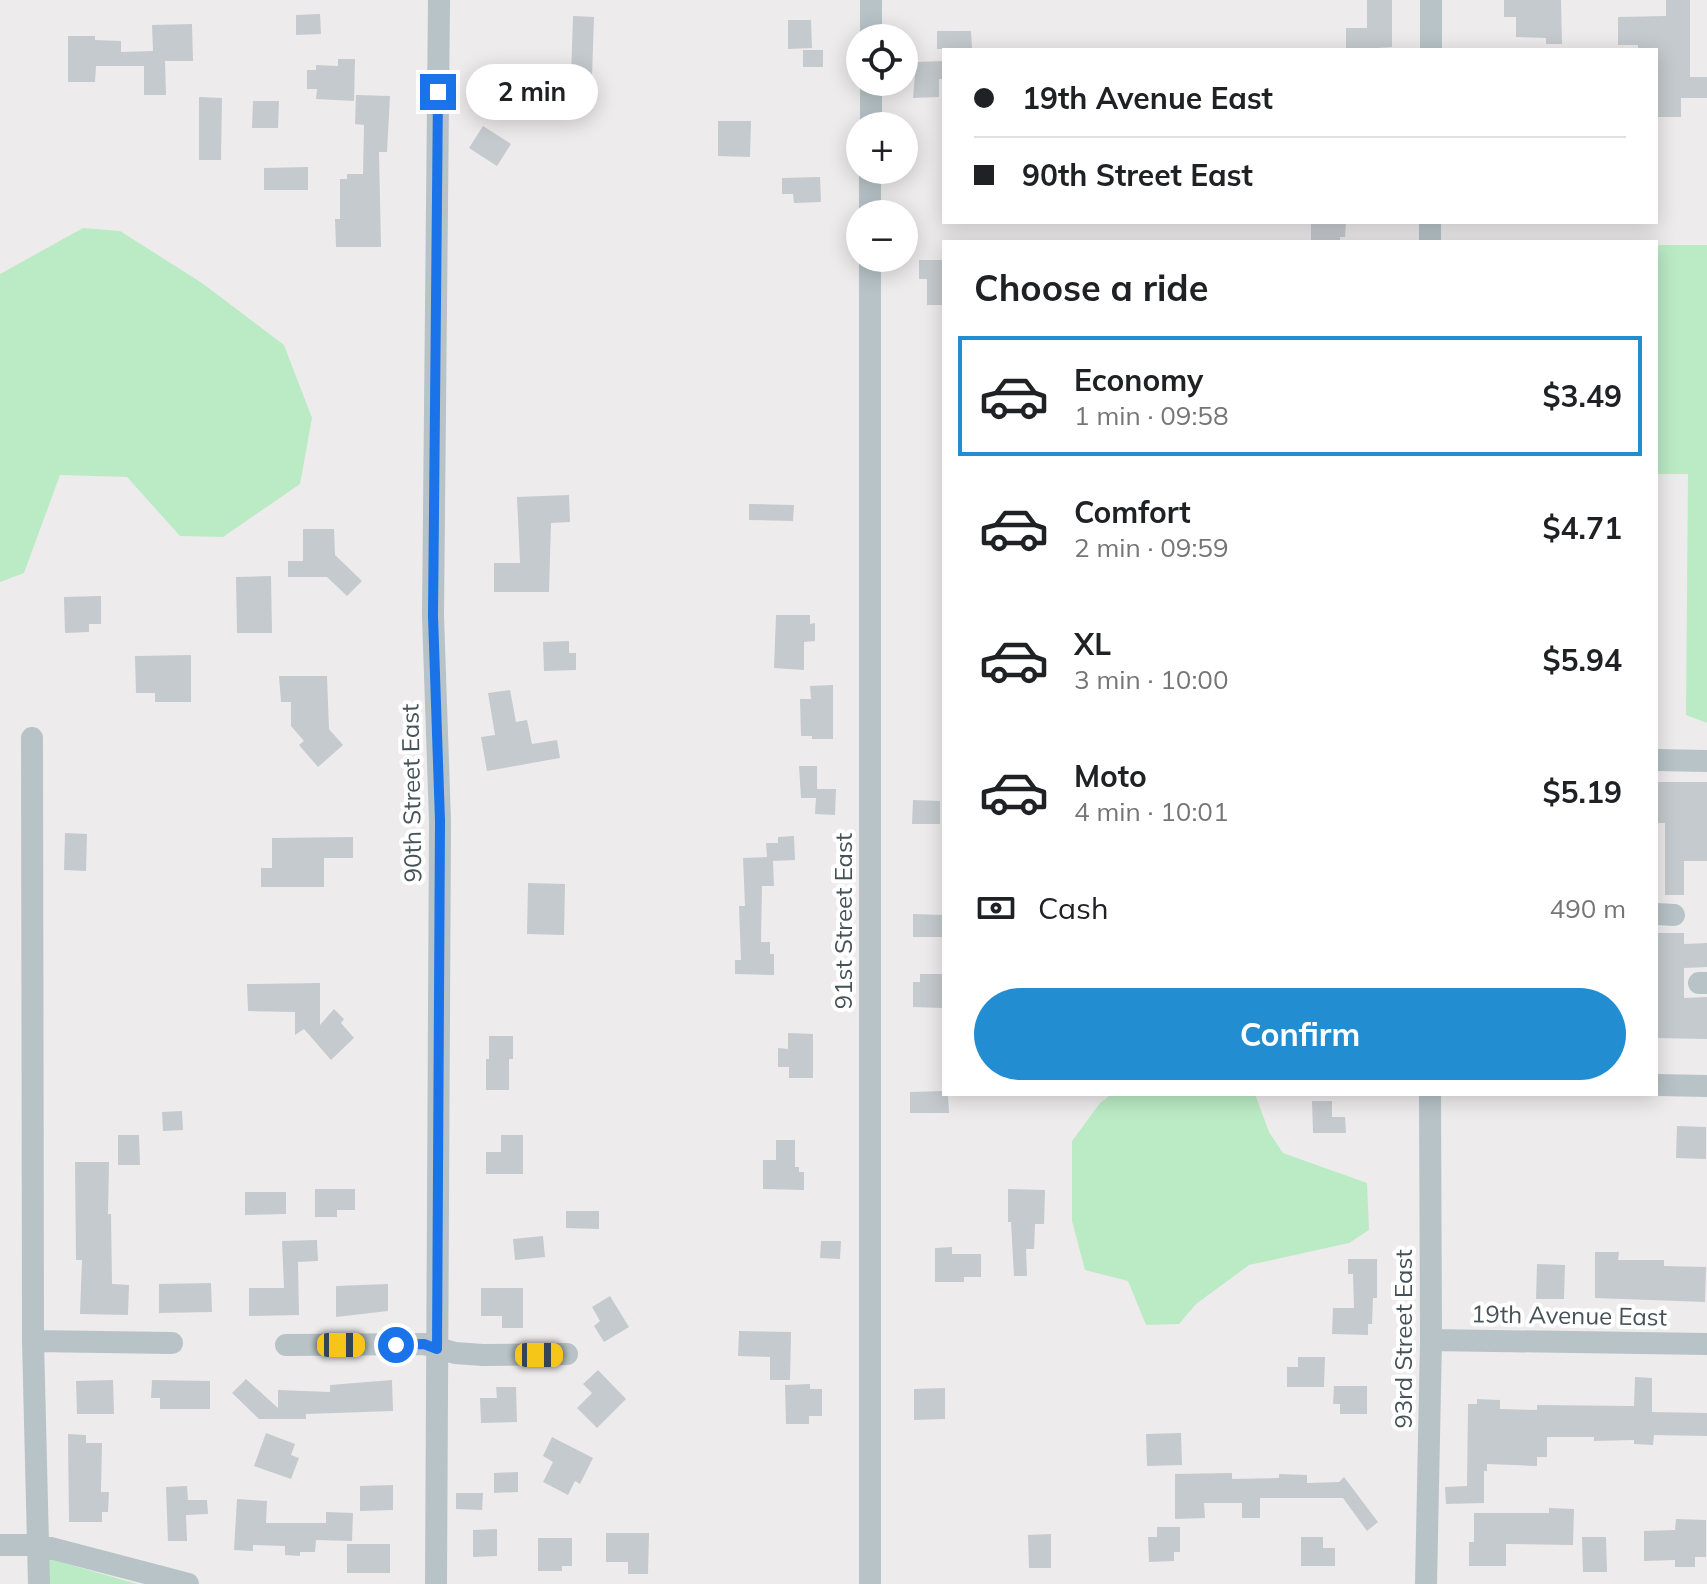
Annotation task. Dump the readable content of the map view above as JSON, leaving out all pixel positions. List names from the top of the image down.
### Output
{
  "streets": {
    "street": [
      "90th Street East",
      "91st Street East",
      "19th Avenue East",
      "93rd Street East"
    ]
  },
  "crossings": [
    ["19th Avenue East", "93rd Street East"]
  ],
  "page": {
    "map_buttons": ["+", "−"],
    "banner": ["19th Avenue East", "90th Street East"],
    "bubble": "2 min",
    "heading": "Choose a ride",
    "list": [
      {
        "name": "Economy",
        "note": "1 min · 09:58",
        "value": "$3.49"
      },
      {
        "name": "Comfort",
        "note": "2 min · 09:59",
        "value": "$4.71"
      },
      {
        "name": "XL",
        "note": "3 min · 10:00",
        "value": "$5.94"
      },
      {
        "name": "Moto",
        "note": "4 min · 10:01",
        "value": "$5.19"
      }
    ],
    "pay": ["Cash", "490 m"],
    "buttons": "Confirm"
  }
}
